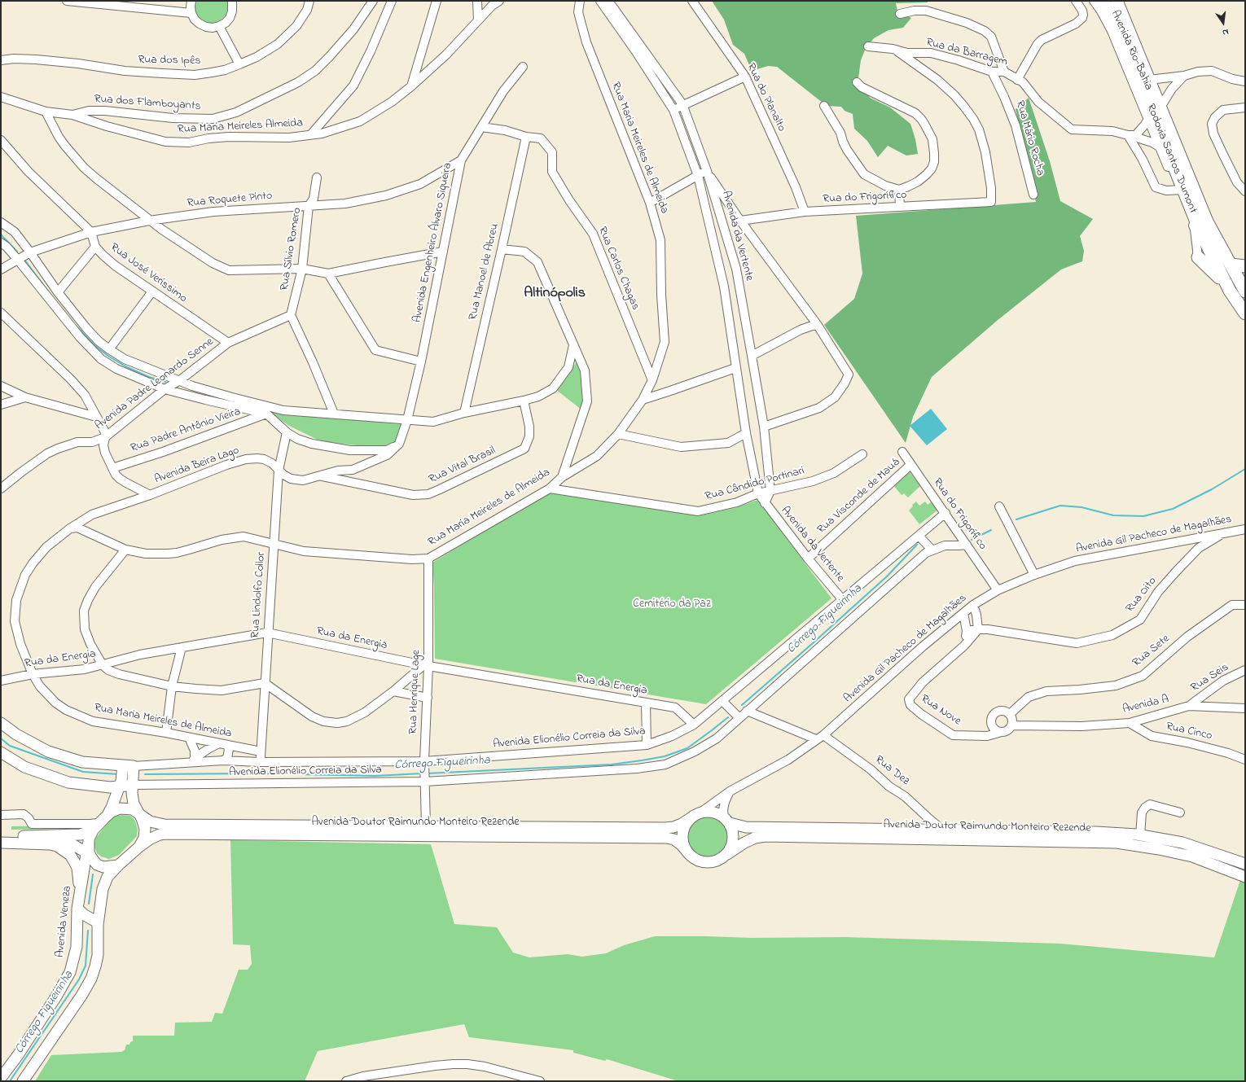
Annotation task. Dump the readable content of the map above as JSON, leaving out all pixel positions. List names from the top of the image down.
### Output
{
  "streets": {
    "highway": ["Rodovia Santos Dumont"],
    "main road": ["Avenida Doutor Raimundo Monteiro Rezende", "Avenida Veneza"],
    "street": [
      "Avenida Rio-Bahia",
      "Rua da Barragem",
      "Rua dos Ipês",
      "Rua do Planalto",
      "Rua dos Flamboyants",
      "Rua Maria Meireles Almeida",
      "Rua Mário Rocha",
      "Rua Maria Meireles de Almeida",
      "Rua do Frigorífico",
      "Rua Roquete Pinto",
      "Avenida da Vertente",
      "Avenida Engenheiro Álvaro Siqueira",
      "Rua Sílvio Romero",
      "Rua Carlos Chagas",
      "Rua Manoel de Abreu",
      "Rua José Veríssimo",
      "Avenida Padre Leonardo Senne",
      "Rua Padre Antônio Vieira",
      "Avenida Beira Lago",
      "Rua Vital Brasil",
      "Rua Cândido Portinari",
      "Rua Visconde de Mauá",
      "Avenida Gil Pacheco de Magalhães",
      "Rua Lindolfo Collor",
      "Rua Oito",
      "Rua da Energia",
      "Rua Sete",
      "Rua Seis",
      "Rua Henrique Lage",
      "Avenida A",
      "Rua Nove",
      "Rua Cinco",
      "Avenida Elionélio Correia da Silva",
      "Rua Dez"
    ]
  },
  "crossings": [
    ["Avenida Rio-Bahia", "Rua da Barragem"],
    ["Avenida Rio-Bahia", "Rodovia Santos Dumont"],
    ["Rua da Barragem", "Rua Mário Rocha"],
    ["Rua da Barragem", "Rua do Frigorífico"],
    ["Rua do Planalto", "Rua do Frigorífico"],
    ["Rua dos Flamboyants", "Rua Maria Meireles Almeida"],
    ["Rua Maria Meireles de Almeida", "Rua Carlos Chagas"],
    ["Rua Maria Meireles de Almeida", "Rua Cândido Portinari"],
    ["Rua Maria Meireles de Almeida", "Rua Lindolfo Collor"],
    ["Rua Maria Meireles de Almeida", "Rua da Energia"],
    ["Rua Maria Meireles de Almeida", "Rua Henrique Lage"],
    ["Rua do Frigorífico", "Rua Visconde de Mauá"],
    ["Rua do Frigorífico", "Avenida Gil Pacheco de Magalhães"],
    ["Rua do Frigorífico", "Avenida Elionélio Correia da Silva"],
    ["Rua Roquete Pinto", "Avenida Engenheiro Álvaro Siqueira"],
    ["Rua Roquete Pinto", "Rua Sílvio Romero"],
    ["Rua Roquete Pinto", "Rua José Veríssimo"],
    ["Avenida da Vertente", "Rua Cândido Portinari"],
    ["Avenida da Vertente", "Rua Visconde de Mauá"],
    ["Avenida da Vertente", "Avenida Elionélio Correia da Silva"],
    ["Avenida Engenheiro Álvaro Siqueira", "Rua Carlos Chagas"],
    ["Avenida Engenheiro Álvaro Siqueira", "Avenida Beira Lago"],
    ["Rua Sílvio Romero", "Avenida Padre Leonardo Senne"],
    ["Rua Carlos Chagas", "Rua Manoel de Abreu"],
    ["Rua José Veríssimo", "Avenida Padre Leonardo Senne"],
    ["Avenida Padre Leonardo Senne", "Avenida Beira Lago"],
    ["Rua Padre Antônio Vieira", "Avenida Beira Lago"],
    ["Avenida Beira Lago", "Rua Vital Brasil"],
    ["Avenida Beira Lago", "Rua Lindolfo Collor"],
    ["Avenida Gil Pacheco de Magalhães", "Rua Oito"],
    ["Avenida Gil Pacheco de Magalhães", "Rua Dez"],
    ["Avenida Gil Pacheco de Magalhães", "Avenida Doutor Raimundo Monteiro Rezende"],
    ["Rua Lindolfo Collor", "Rua da Energia"],
    ["Rua Lindolfo Collor", "Avenida Elionélio Correia da Silva"],
    ["Rua Oito", "Rua Nove"],
    ["Rua da Energia", "Rua Henrique Lage"],
    ["Rua da Energia", "Avenida Elionélio Correia da Silva"],
    ["Rua Sete", "Avenida A"],
    ["Rua Sete", "Rua Nove"],
    ["Rua Seis", "Avenida A"],
    ["Rua Henrique Lage", "Avenida Elionélio Correia da Silva"],
    ["Rua Henrique Lage", "Avenida Doutor Raimundo Monteiro Rezende"],
    ["Avenida A", "Rua Nove"],
    ["Avenida A", "Rua Cinco"],
    ["Rua Dez", "Avenida Doutor Raimundo Monteiro Rezende"],
    ["Avenida Doutor Raimundo Monteiro Rezende", "Avenida Veneza"]
  ],
  "districts": ["Altinópolis"],
  "water": ["Córrego Figueirinha"],
  "parks": ["Cemitério da Paz"],
  "north": "bottom"
}
